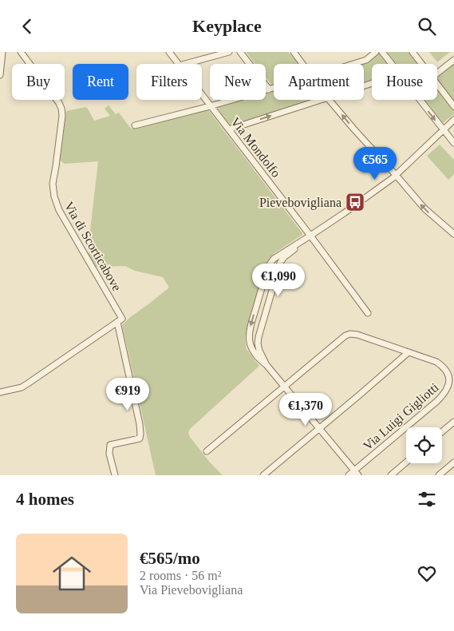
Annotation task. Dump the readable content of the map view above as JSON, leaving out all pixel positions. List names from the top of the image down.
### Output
{
  "streets": {
    "street": ["Via Mondolfo", "Via di Scorticabove", "Via Luigi Gigliotti"]
  },
  "places": {
    "bus stop": ["Pievebovigliana"]
  },
  "page": {
    "header": "Keyplace",
    "chip": [
      "Buy",
      "Rent",
      "Filters",
      "New",
      "Apartment",
      "House"
    ],
    "price": [
      "€565",
      "€1,090",
      "€919",
      "€1,370"
    ],
    "heading": "4 homes",
    "list": [
      {
        "name": "€565/mo",
        "note": "2 rooms · 56 m² · Via Pievebovigliana"
      }
    ]
  }
}
